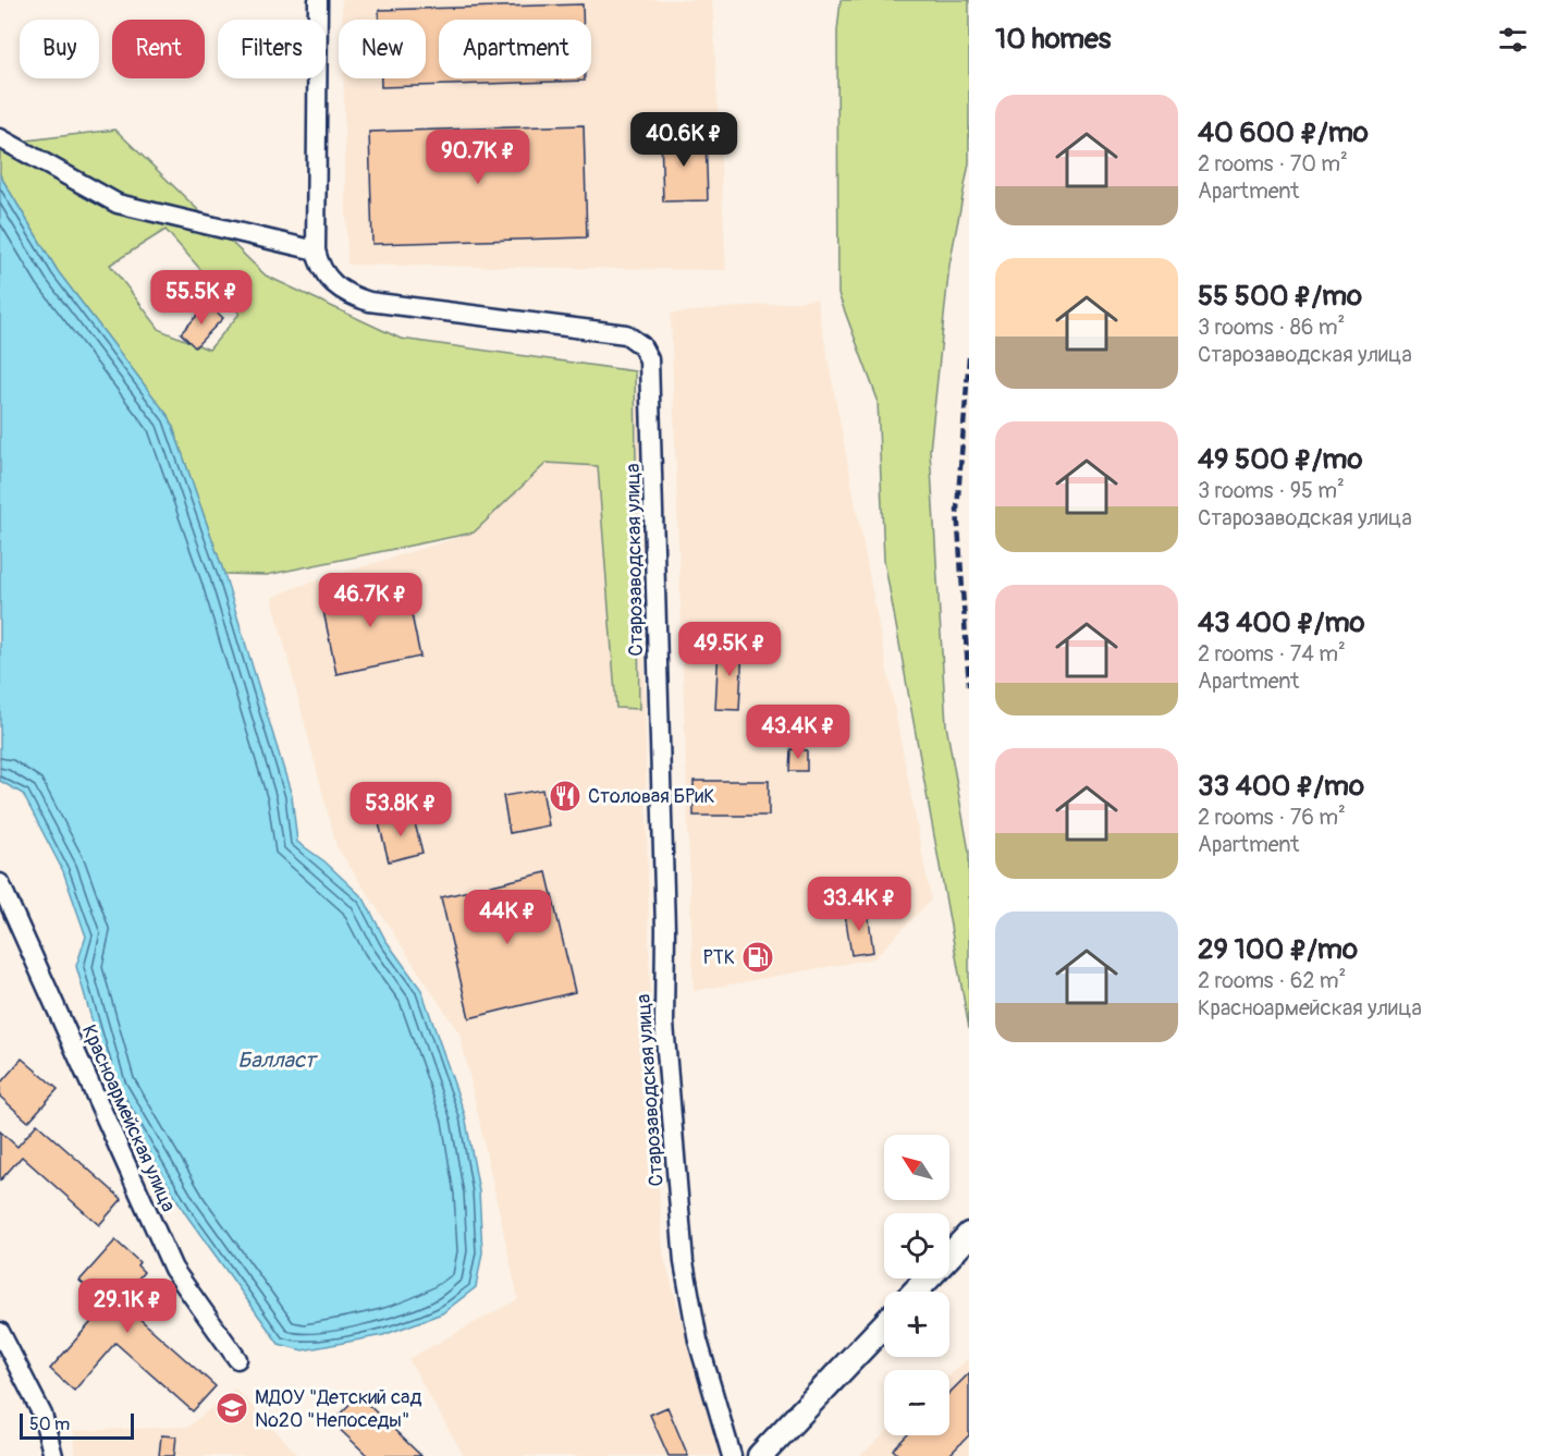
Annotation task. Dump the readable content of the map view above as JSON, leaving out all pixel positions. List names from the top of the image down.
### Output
{
  "streets": {
    "street": ["Старозаводская улица", "Красноармейская улица"]
  },
  "water": ["Балласт"],
  "places": {
    "restaurant": ["Столовая БРиК"],
    "fuel station": ["РТК"],
    "school or university": ["МДОУ \"Детский сад №20 \"Непоседы\""]
  },
  "scale_bar": "50 m",
  "north": "top left",
  "page": {
    "heading": "10 homes",
    "chip": [
      "Buy",
      "Rent",
      "Filters",
      "New",
      "Apartment"
    ],
    "list": [
      {
        "name": "40 600 ₽/mo",
        "note": "2 rooms · 70 m² · Apartment"
      },
      {
        "name": "55 500 ₽/mo",
        "note": "3 rooms · 86 m² · Старозаводская улица"
      },
      {
        "name": "49 500 ₽/mo",
        "note": "3 rooms · 95 m² · Старозаводская улица"
      },
      {
        "name": "43 400 ₽/mo",
        "note": "2 rooms · 74 m² · Apartment"
      },
      {
        "name": "33 400 ₽/mo",
        "note": "2 rooms · 76 m² · Apartment"
      },
      {
        "name": "29 100 ₽/mo",
        "note": "2 rooms · 62 m² · Красноармейская улица"
      }
    ],
    "price": [
      "40.6K ₽",
      "90.7K ₽",
      "55.5K ₽",
      "46.7K ₽",
      "49.5K ₽",
      "43.4K ₽",
      "53.8K ₽",
      "33.4K ₽",
      "44K ₽",
      "29.1K ₽"
    ],
    "map_buttons": ["+", "−"],
    "scale": "50 m"
  }
}
